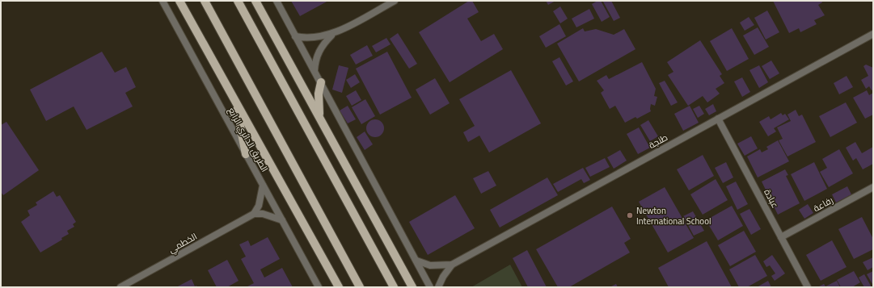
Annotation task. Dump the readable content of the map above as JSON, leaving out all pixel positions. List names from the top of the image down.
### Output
{
  "streets": {
    "street": [
      "الطريق الدائري الرابع",
      "طنجة",
      "عبادة",
      "رفاعة",
      "الخطمي"
    ]
  },
  "crossings": [
    ["طنجة", "عبادة"],
    ["عبادة", "رفاعة"]
  ],
  "places": ["Newton International School"]
}
